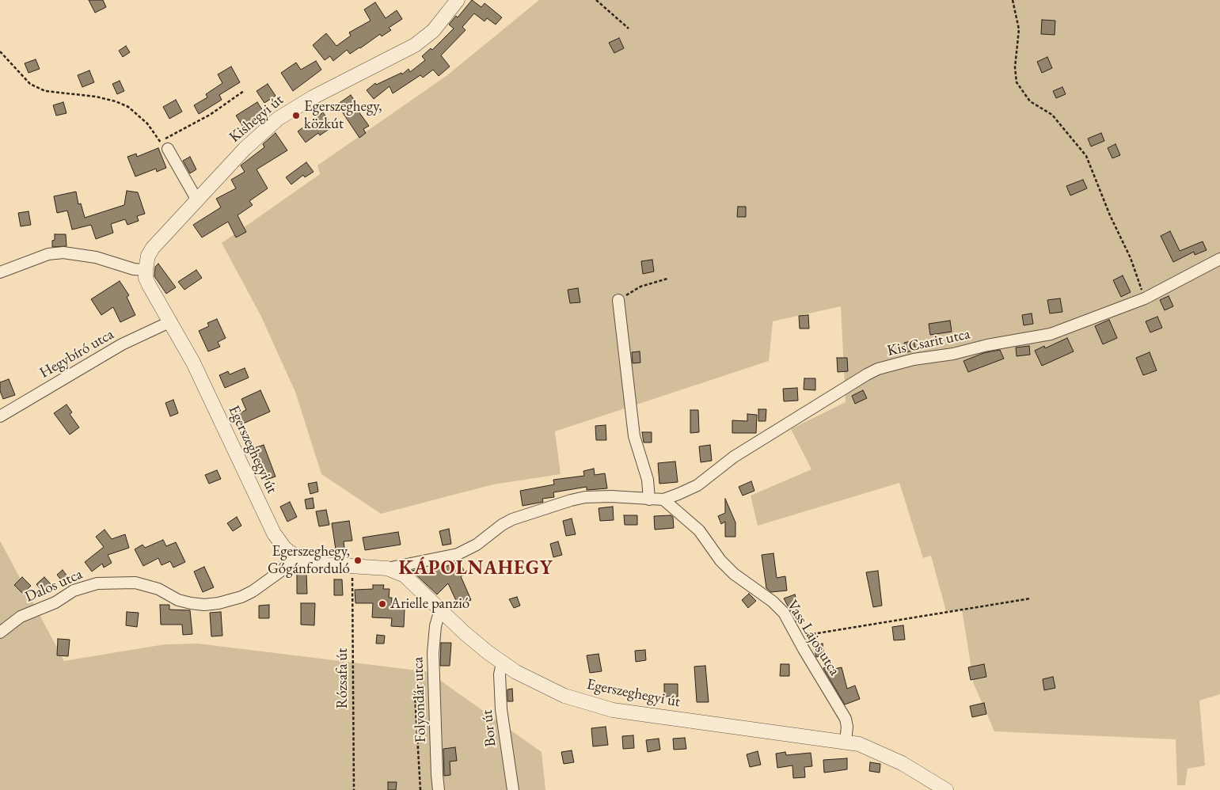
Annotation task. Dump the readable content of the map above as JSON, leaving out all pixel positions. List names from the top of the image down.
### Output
{
  "streets": {
    "street": [
      "Kishegyi út",
      "Kis Csarit utca",
      "Hegybíró utca",
      "Egerszeghegyi út",
      "Dalos utca",
      "Vass Lajos utca",
      "Folyondár utca",
      "Bor út"
    ],
    "path": ["Rózsafa út"]
  },
  "crossings": [
    ["Kishegyi út", "Egerszeghegyi út"],
    ["Kis Csarit utca", "Egerszeghegyi út"],
    ["Kis Csarit utca", "Vass Lajos utca"],
    ["Hegybíró utca", "Egerszeghegyi út"],
    ["Egerszeghegyi út", "Dalos utca"],
    ["Egerszeghegyi út", "Vass Lajos utca"],
    ["Egerszeghegyi út", "Rózsafa út"],
    ["Egerszeghegyi út", "Folyondár utca"],
    ["Egerszeghegyi út", "Bor út"]
  ],
  "districts": ["KÁPOLNAHEGY"],
  "places": ["Egerszeghegy, közkút", "Egerszeghegy, Gógánforduló", "Arielle panzió"]
}
